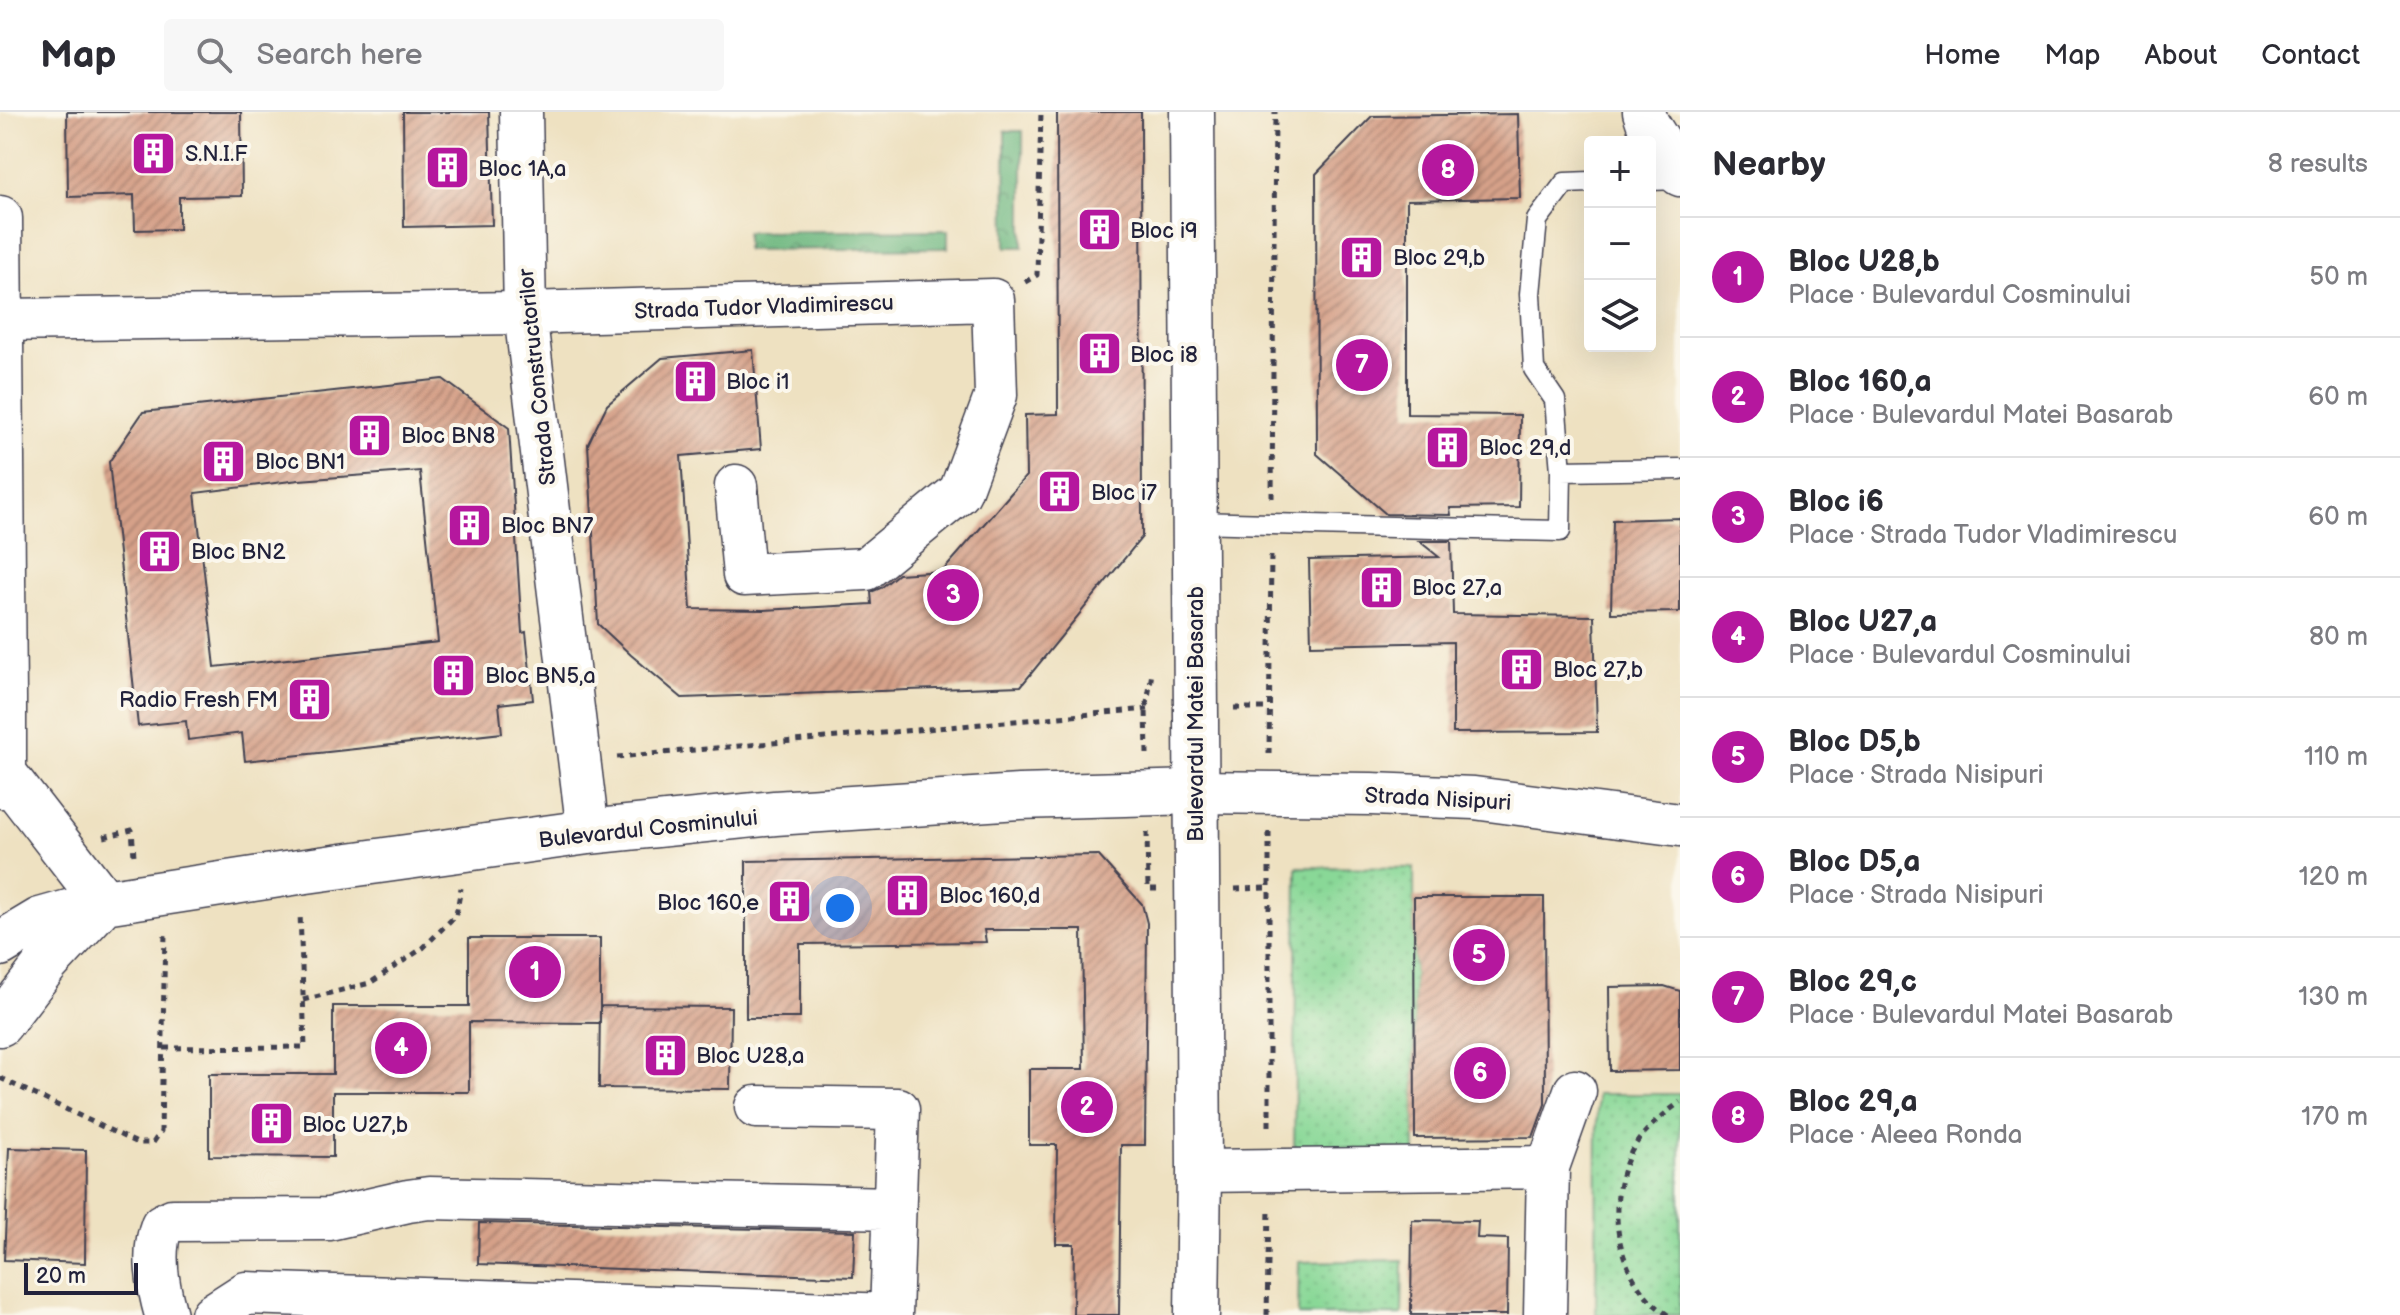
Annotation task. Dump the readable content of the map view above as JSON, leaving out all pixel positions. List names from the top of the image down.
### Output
{
  "streets": {
    "street": [
      "Strada Tudor Vladimirescu",
      "Strada Constructorilor",
      "Bulevardul Matei Basarab",
      "Strada Nisipuri",
      "Bulevardul Cosminului"
    ]
  },
  "crossings": [
    ["Strada Tudor Vladimirescu", "Strada Constructorilor"],
    ["Strada Constructorilor", "Bulevardul Cosminului"],
    ["Bulevardul Matei Basarab", "Strada Nisipuri"],
    ["Bulevardul Matei Basarab", "Bulevardul Cosminului"],
    ["Strada Nisipuri", "Bulevardul Cosminului"]
  ],
  "places": {
    "building": [
      "S.N.I.F",
      "Bloc 1A,a",
      "Bloc i9",
      "Bloc 29,b",
      "Bloc i8",
      "Bloc i1",
      "Bloc BN8",
      "Bloc 29,d",
      "Bloc BN1",
      "Bloc i7",
      "Bloc BN7",
      "Bloc BN2",
      "Bloc 27,a",
      "Bloc 27,b",
      "Bloc BN5,a",
      "Radio Fresh FM",
      "Bloc 160,d",
      "Bloc 160,e",
      "Bloc U28,a",
      "Bloc U27,b"
    ]
  },
  "scale_bar": "20 m",
  "page": {
    "header": "Map",
    "search": "Search here",
    "nav": [
      "Home",
      "Map",
      "About",
      "Contact"
    ],
    "heading": ["Nearby", "8 results"],
    "map_buttons": ["+", "−"],
    "pins": [
      "8",
      "7",
      "3",
      "5",
      "1",
      "4",
      "6",
      "2"
    ],
    "list": [
      {
        "mark": "1",
        "name": "Bloc U28,b",
        "note": "Place · Bulevardul Cosminului",
        "value": "50 m"
      },
      {
        "mark": "2",
        "name": "Bloc 160,a",
        "note": "Place · Bulevardul Matei Basarab",
        "value": "60 m"
      },
      {
        "mark": "3",
        "name": "Bloc i6",
        "note": "Place · Strada Tudor Vladimirescu",
        "value": "60 m"
      },
      {
        "mark": "4",
        "name": "Bloc U27,a",
        "note": "Place · Bulevardul Cosminului",
        "value": "80 m"
      },
      {
        "mark": "5",
        "name": "Bloc D5,b",
        "note": "Place · Strada Nisipuri",
        "value": "110 m"
      },
      {
        "mark": "6",
        "name": "Bloc D5,a",
        "note": "Place · Strada Nisipuri",
        "value": "120 m"
      },
      {
        "mark": "7",
        "name": "Bloc 29,c",
        "note": "Place · Bulevardul Matei Basarab",
        "value": "130 m"
      },
      {
        "mark": "8",
        "name": "Bloc 29,a",
        "note": "Place · Aleea Ronda",
        "value": "170 m"
      }
    ],
    "scale": "20 m"
  }
}
